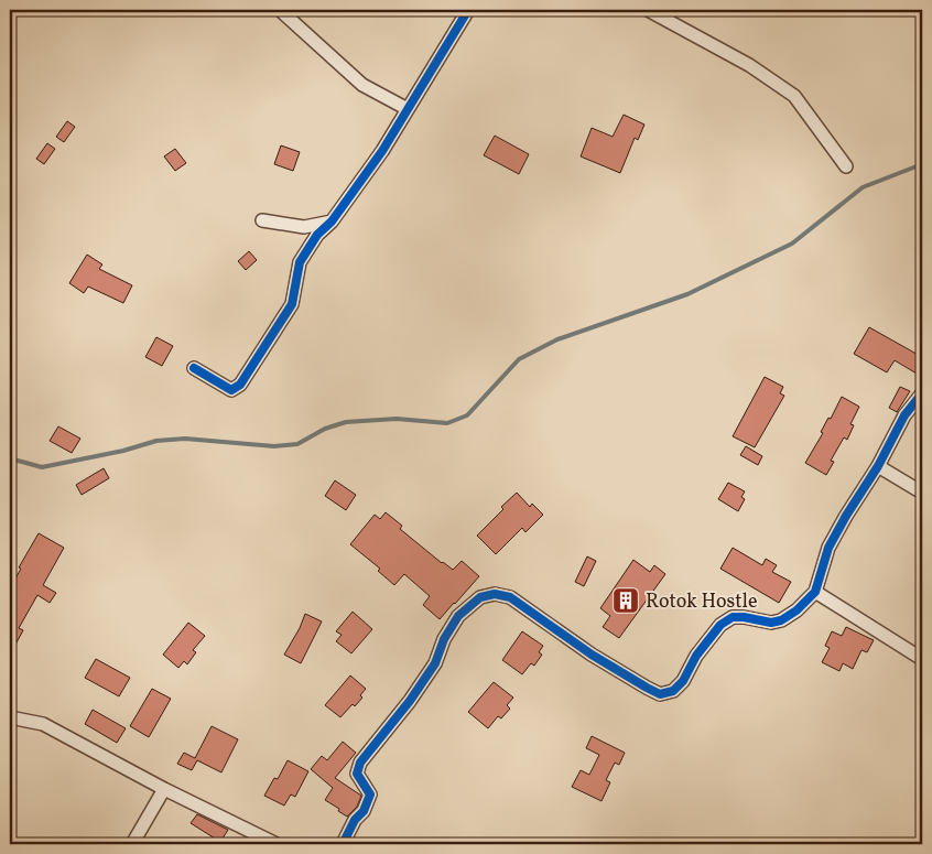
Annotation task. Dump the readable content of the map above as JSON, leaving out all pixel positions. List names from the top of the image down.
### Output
{
  "places": {
    "building": ["Rotok Hostle"]
  }
}
